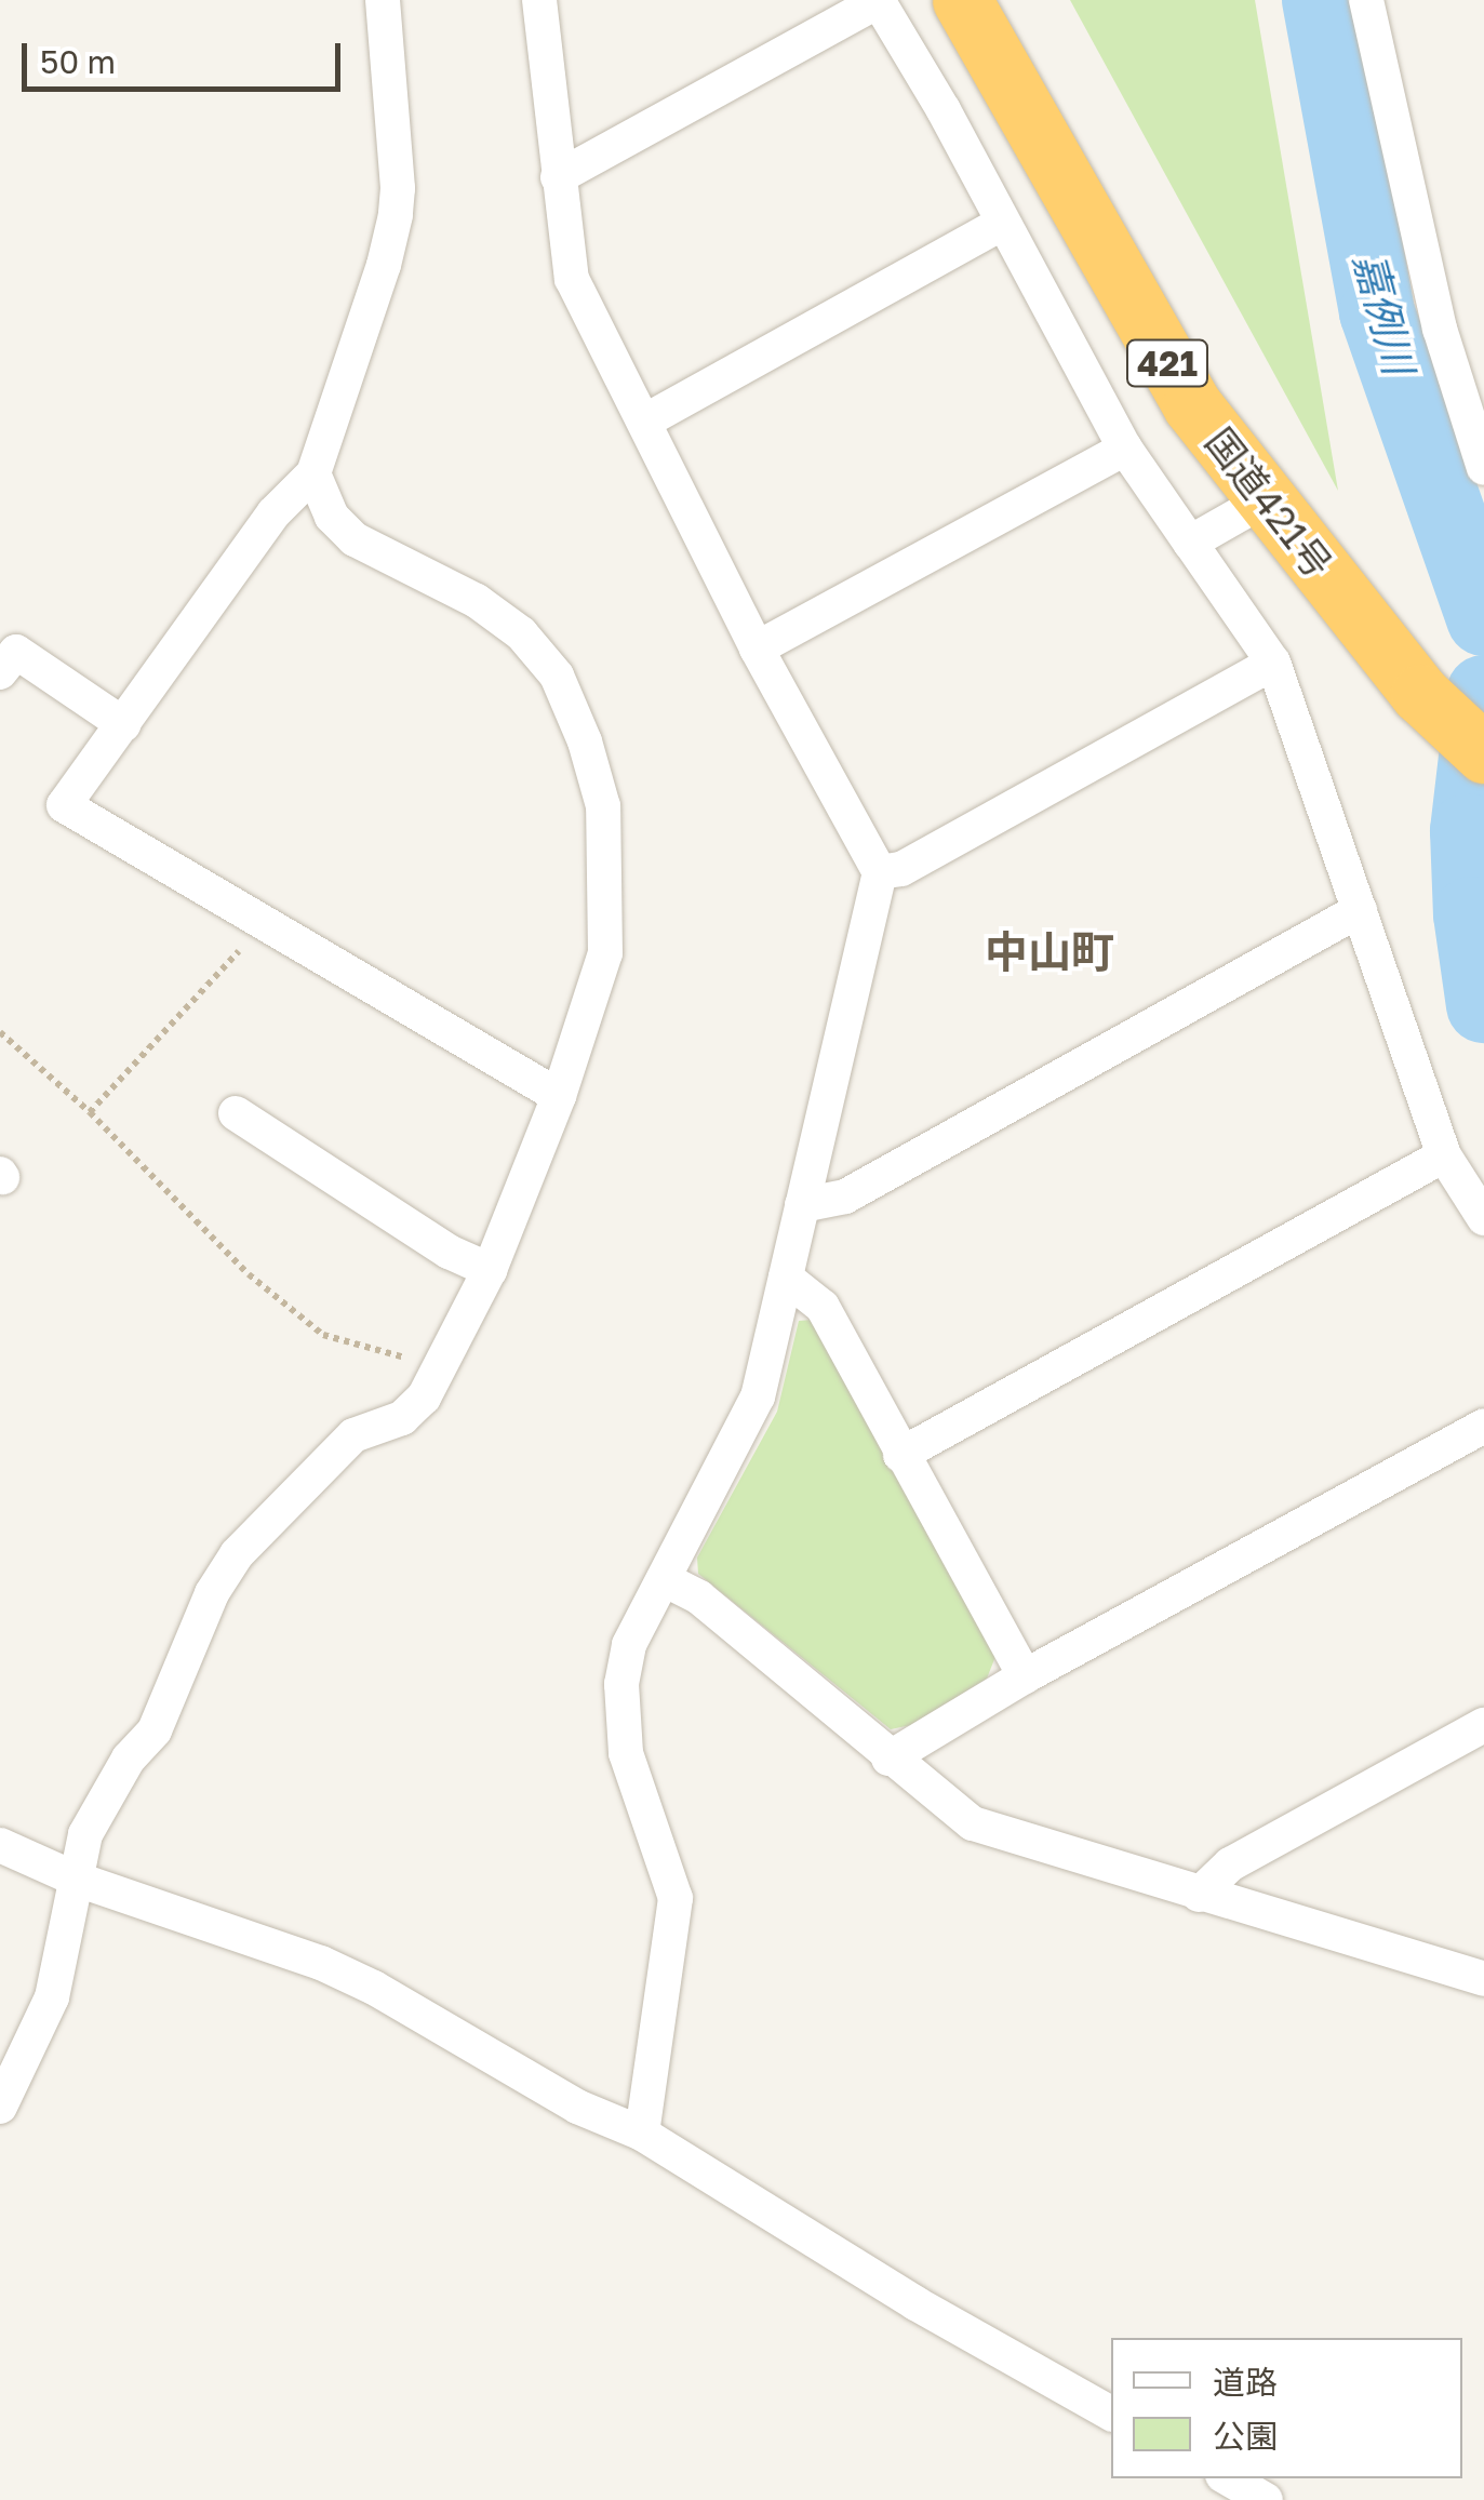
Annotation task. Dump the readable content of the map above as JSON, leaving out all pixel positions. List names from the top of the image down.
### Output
{
  "streets": {
    "highway": ["421", "国道421号"]
  },
  "districts": ["中山町"],
  "water": ["嘉例川"],
  "legend": ["道路", "公園"],
  "scale_bar": "50 m"
}
